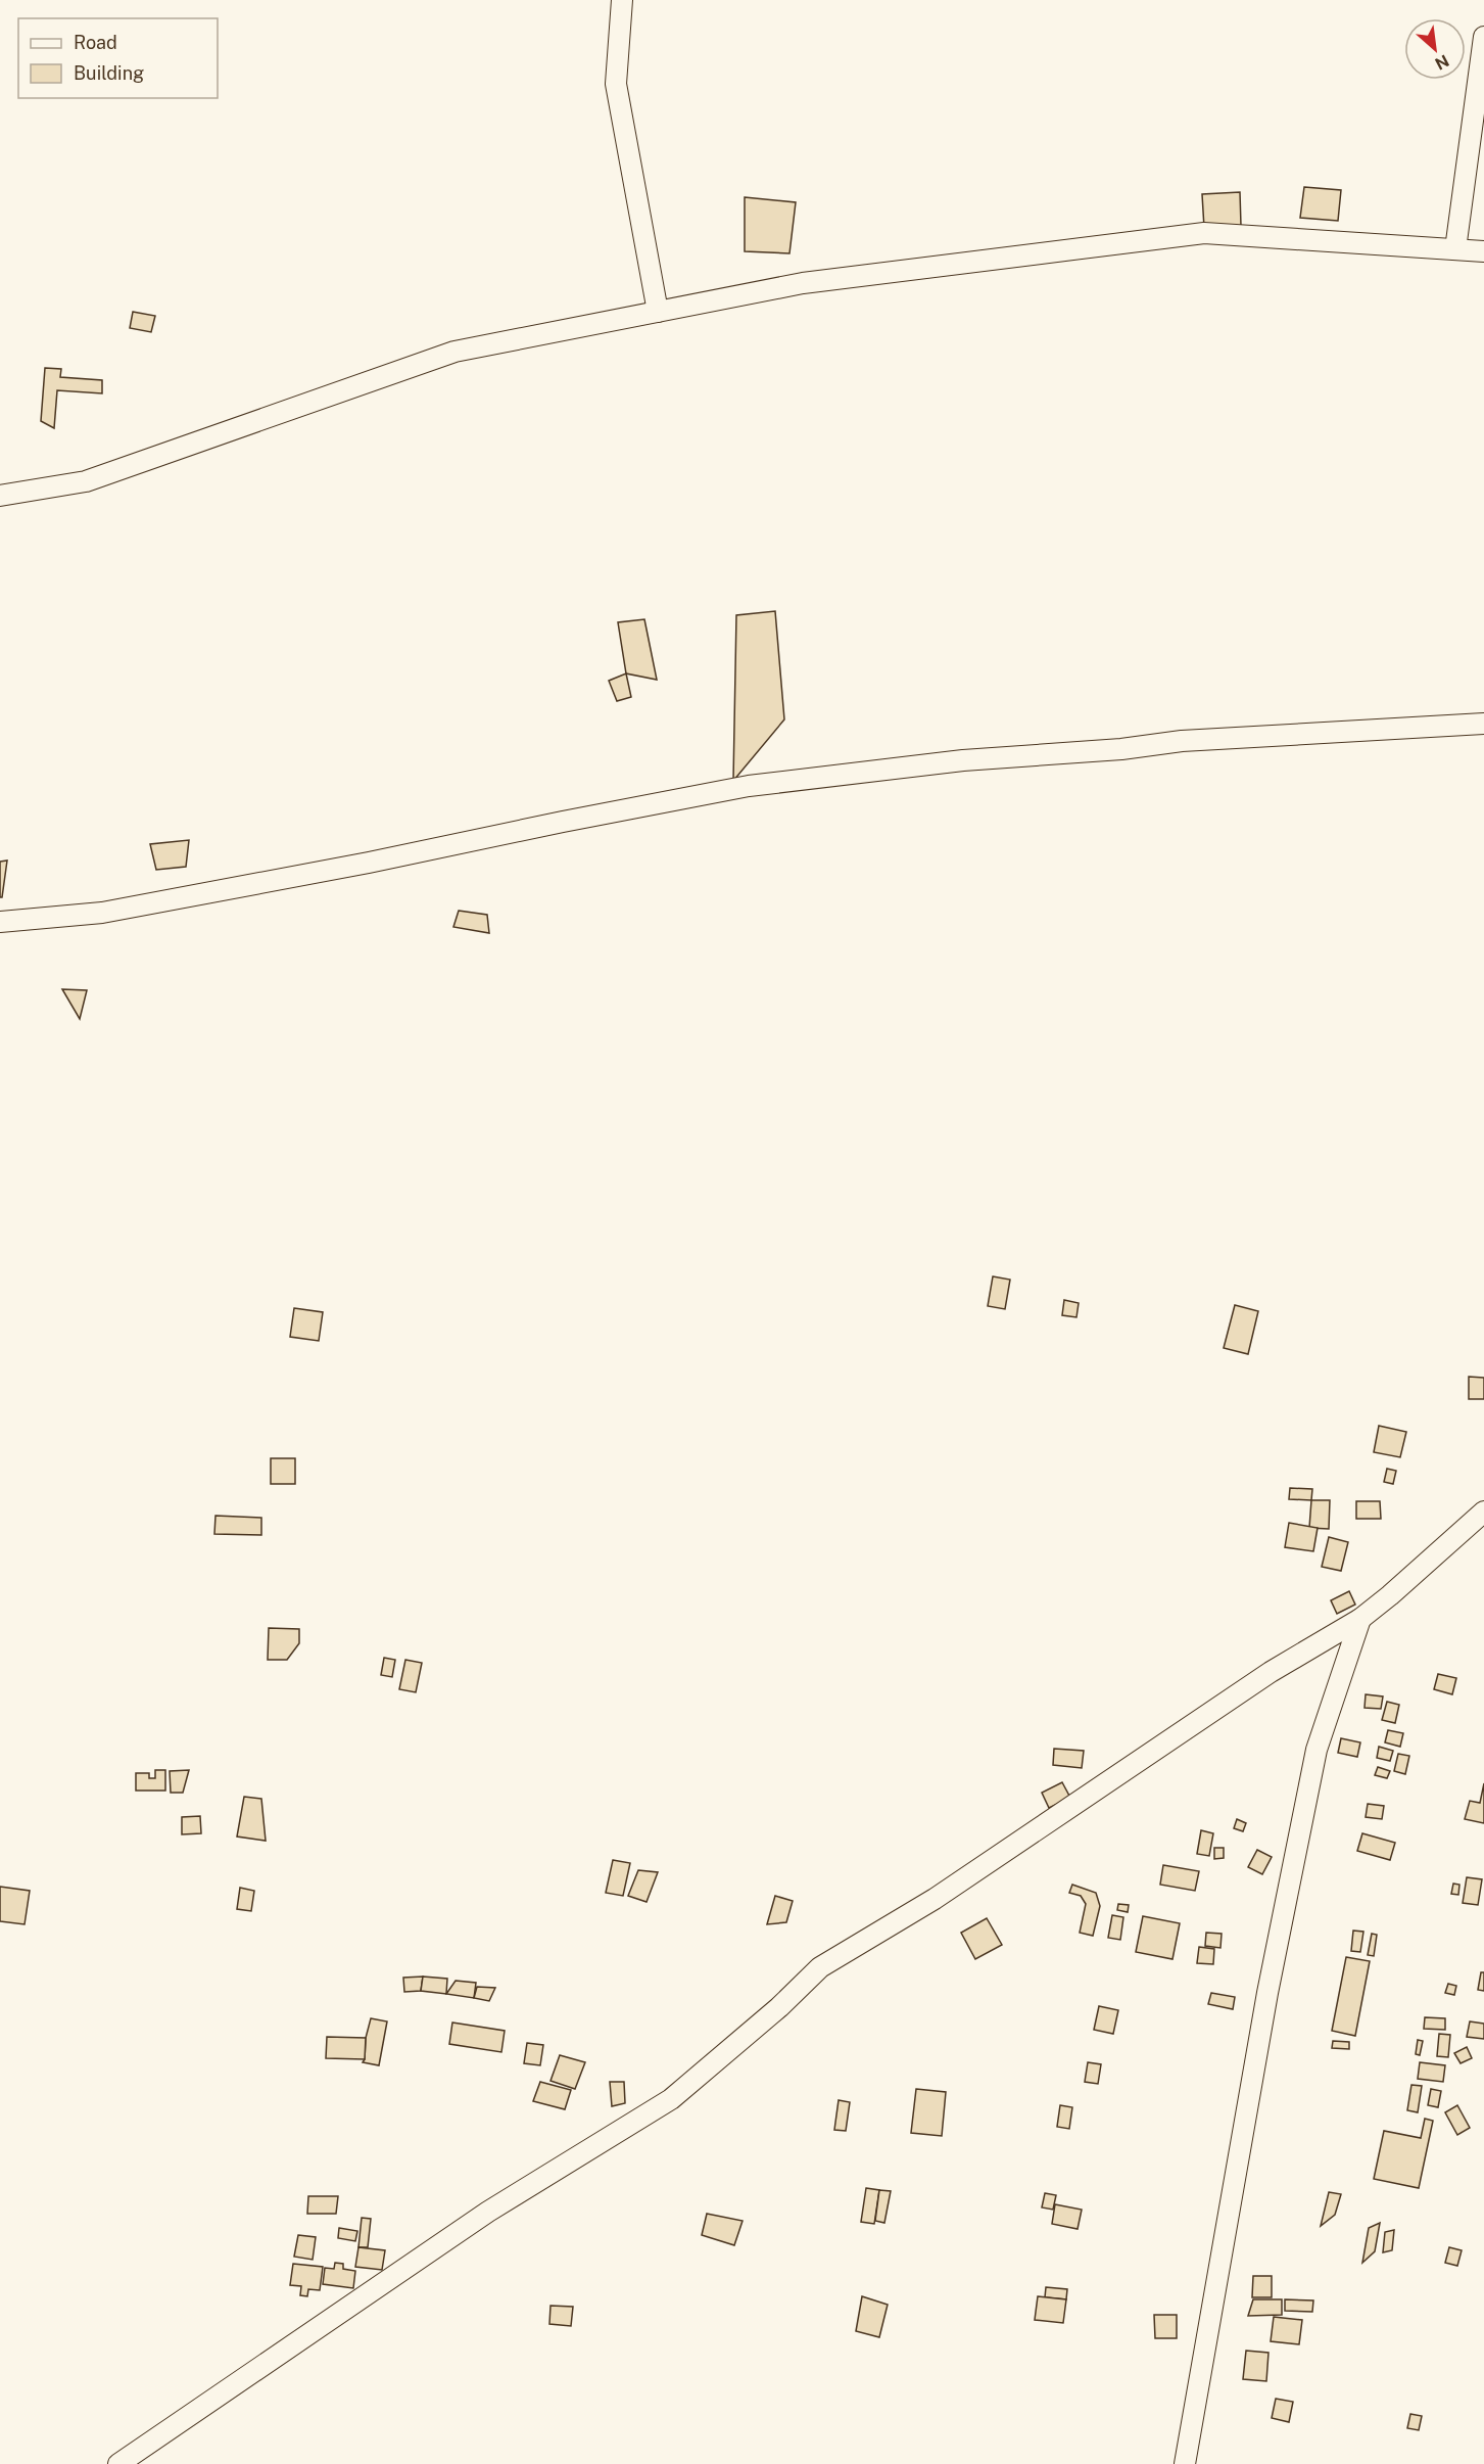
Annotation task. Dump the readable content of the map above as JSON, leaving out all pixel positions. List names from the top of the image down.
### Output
{
  "legend": ["Road", "Building"],
  "north": "bottom right"
}
